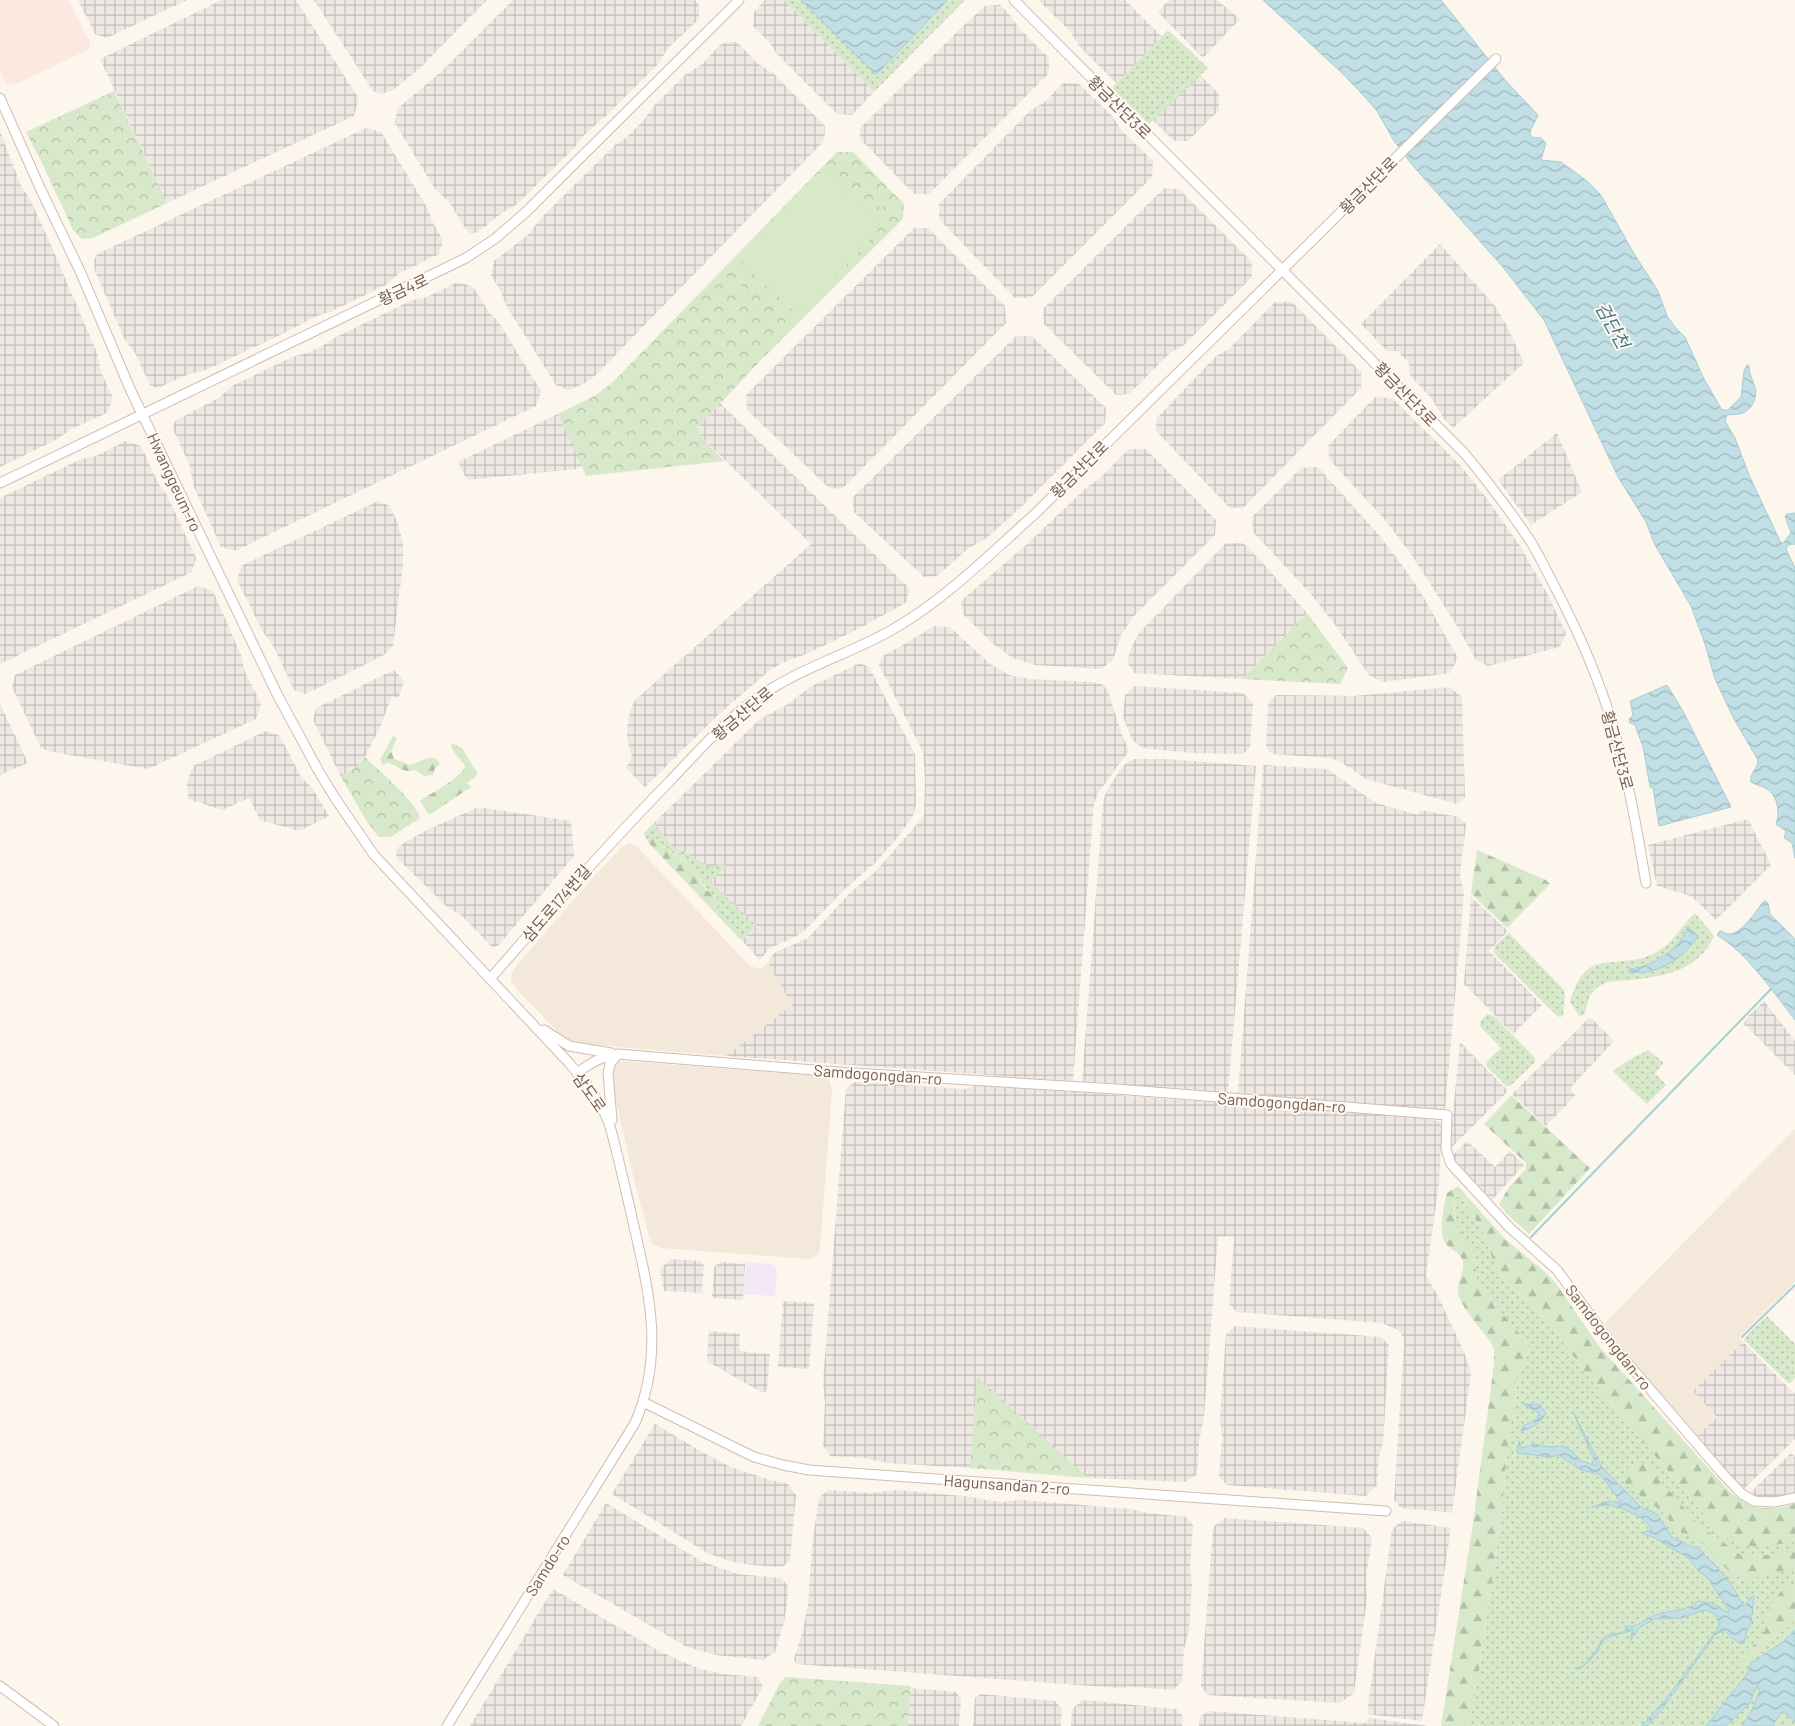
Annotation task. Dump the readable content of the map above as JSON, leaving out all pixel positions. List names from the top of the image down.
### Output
{
  "streets": {
    "street": [
      "황금산단3로",
      "황금산단로",
      "황금4로",
      "Hwanggeum-ro",
      "삼도로174번길",
      "Samdogongdan-ro",
      "삼도로",
      "Hagunsandan 2-ro",
      "Samdo-ro"
    ]
  },
  "crossings": [
    ["황금산단3로", "황금산단로"],
    ["황금산단로", "삼도로174번길"],
    ["황금4로", "Hwanggeum-ro"],
    ["Hwanggeum-ro", "삼도로"],
    ["삼도로174번길", "삼도로"],
    ["Samdogongdan-ro", "삼도로"],
    ["삼도로", "Hagunsandan 2-ro"],
    ["삼도로", "Samdo-ro"],
    ["Hagunsandan 2-ro", "Samdo-ro"]
  ],
  "water": ["검단천"]
}
